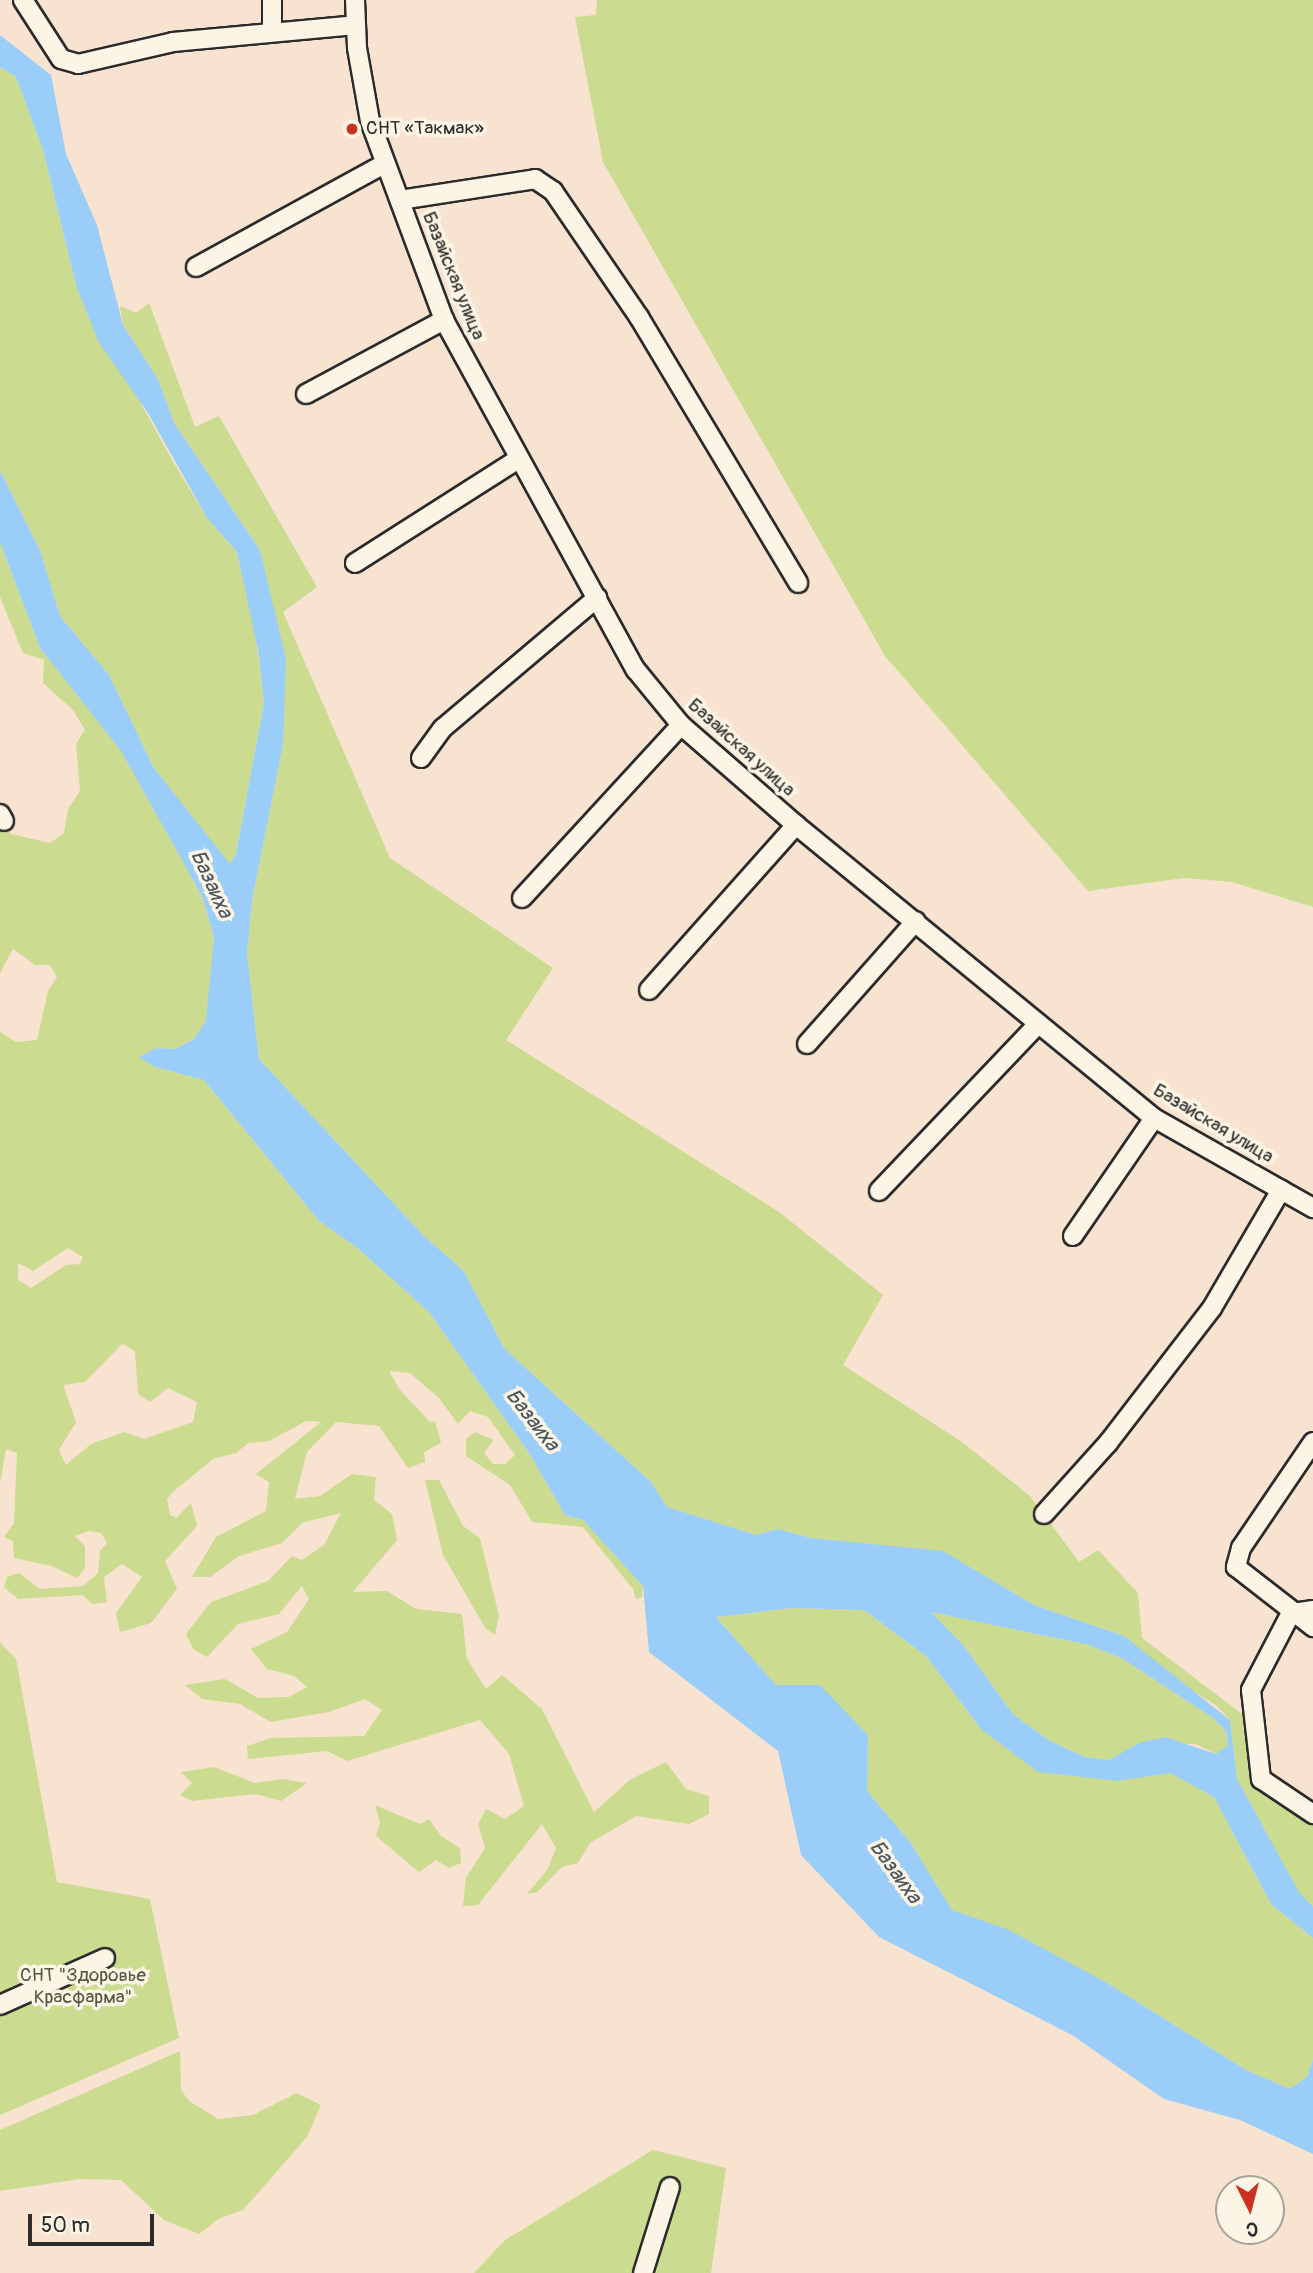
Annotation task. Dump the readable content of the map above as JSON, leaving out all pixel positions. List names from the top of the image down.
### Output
{
  "streets": {
    "street": ["Базайская улица"]
  },
  "water": ["Базаиха"],
  "parks": ["СНТ \"Здоровье Красфарма\""],
  "places": ["СНТ «Такмак»"],
  "scale_bar": "50 m",
  "north": "bottom"
}
